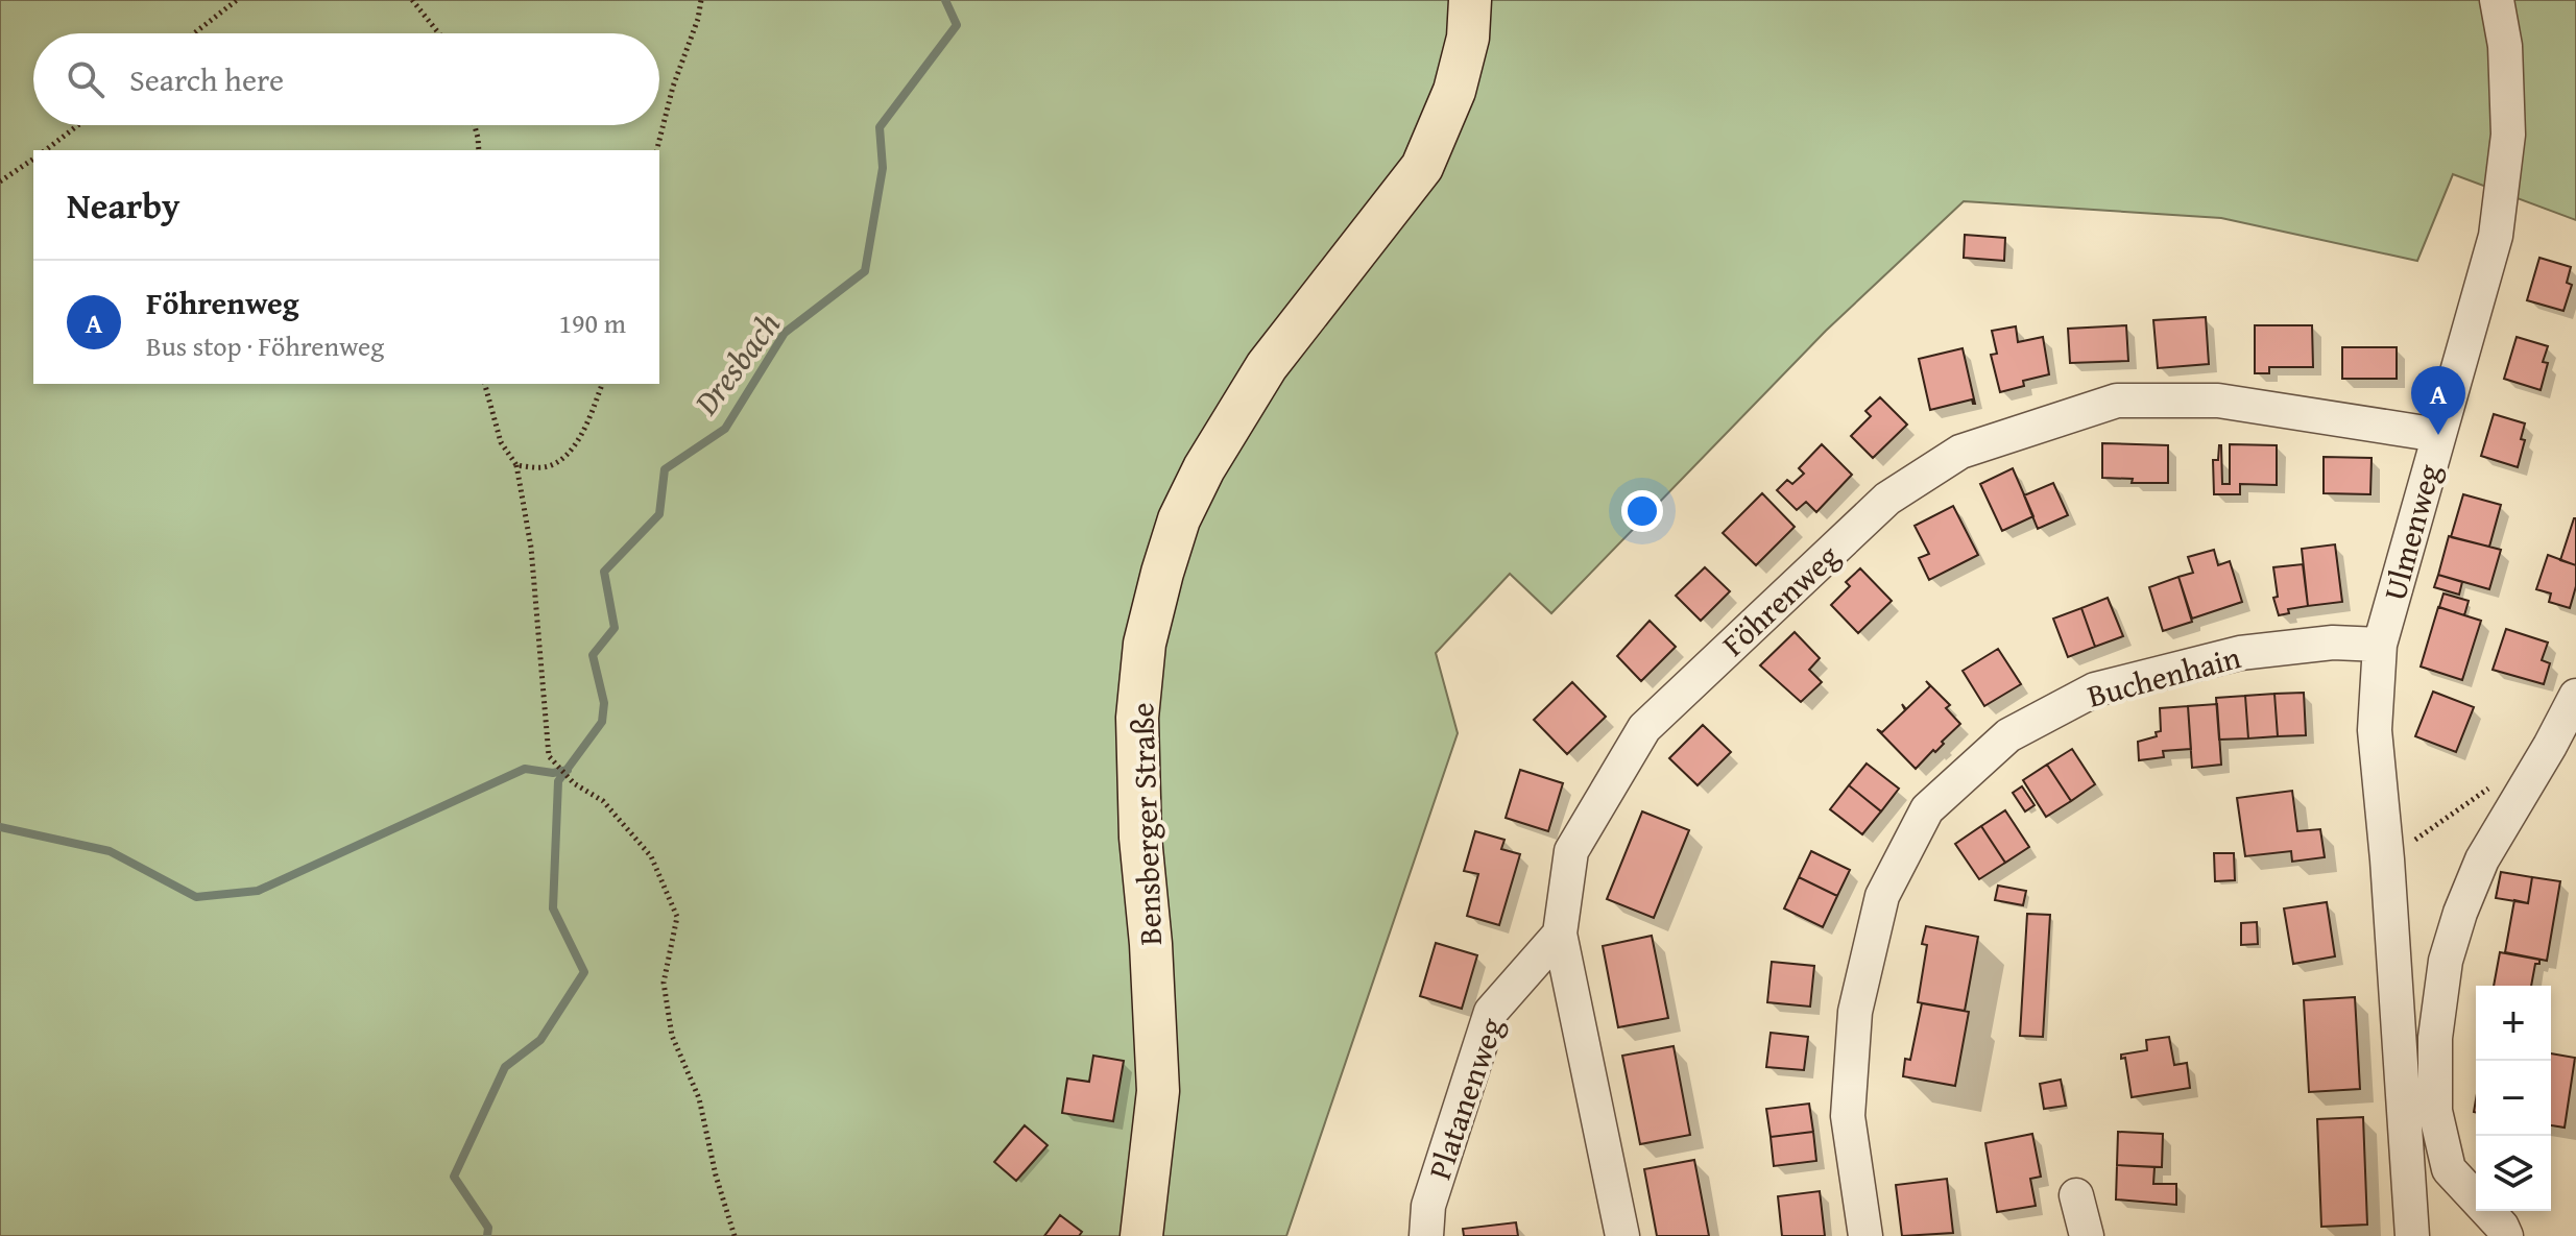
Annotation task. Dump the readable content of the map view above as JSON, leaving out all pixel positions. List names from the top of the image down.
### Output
{
  "streets": {
    "main road": ["Bensberger Straße"],
    "street": [
      "Ulmenweg",
      "Föhrenweg",
      "Buchenhain",
      "Platanenweg"
    ]
  },
  "crossings": [
    ["Ulmenweg", "Föhrenweg"],
    ["Ulmenweg", "Buchenhain"],
    ["Föhrenweg", "Platanenweg"]
  ],
  "water": ["Dresbach"],
  "page": {
    "search": "Search here",
    "heading": "Nearby",
    "list": [
      {
        "mark": "A",
        "name": "Föhrenweg",
        "note": "Bus stop · Föhrenweg",
        "value": "190 m"
      }
    ],
    "pins": "A",
    "map_buttons": ["+", "−"]
  }
}
